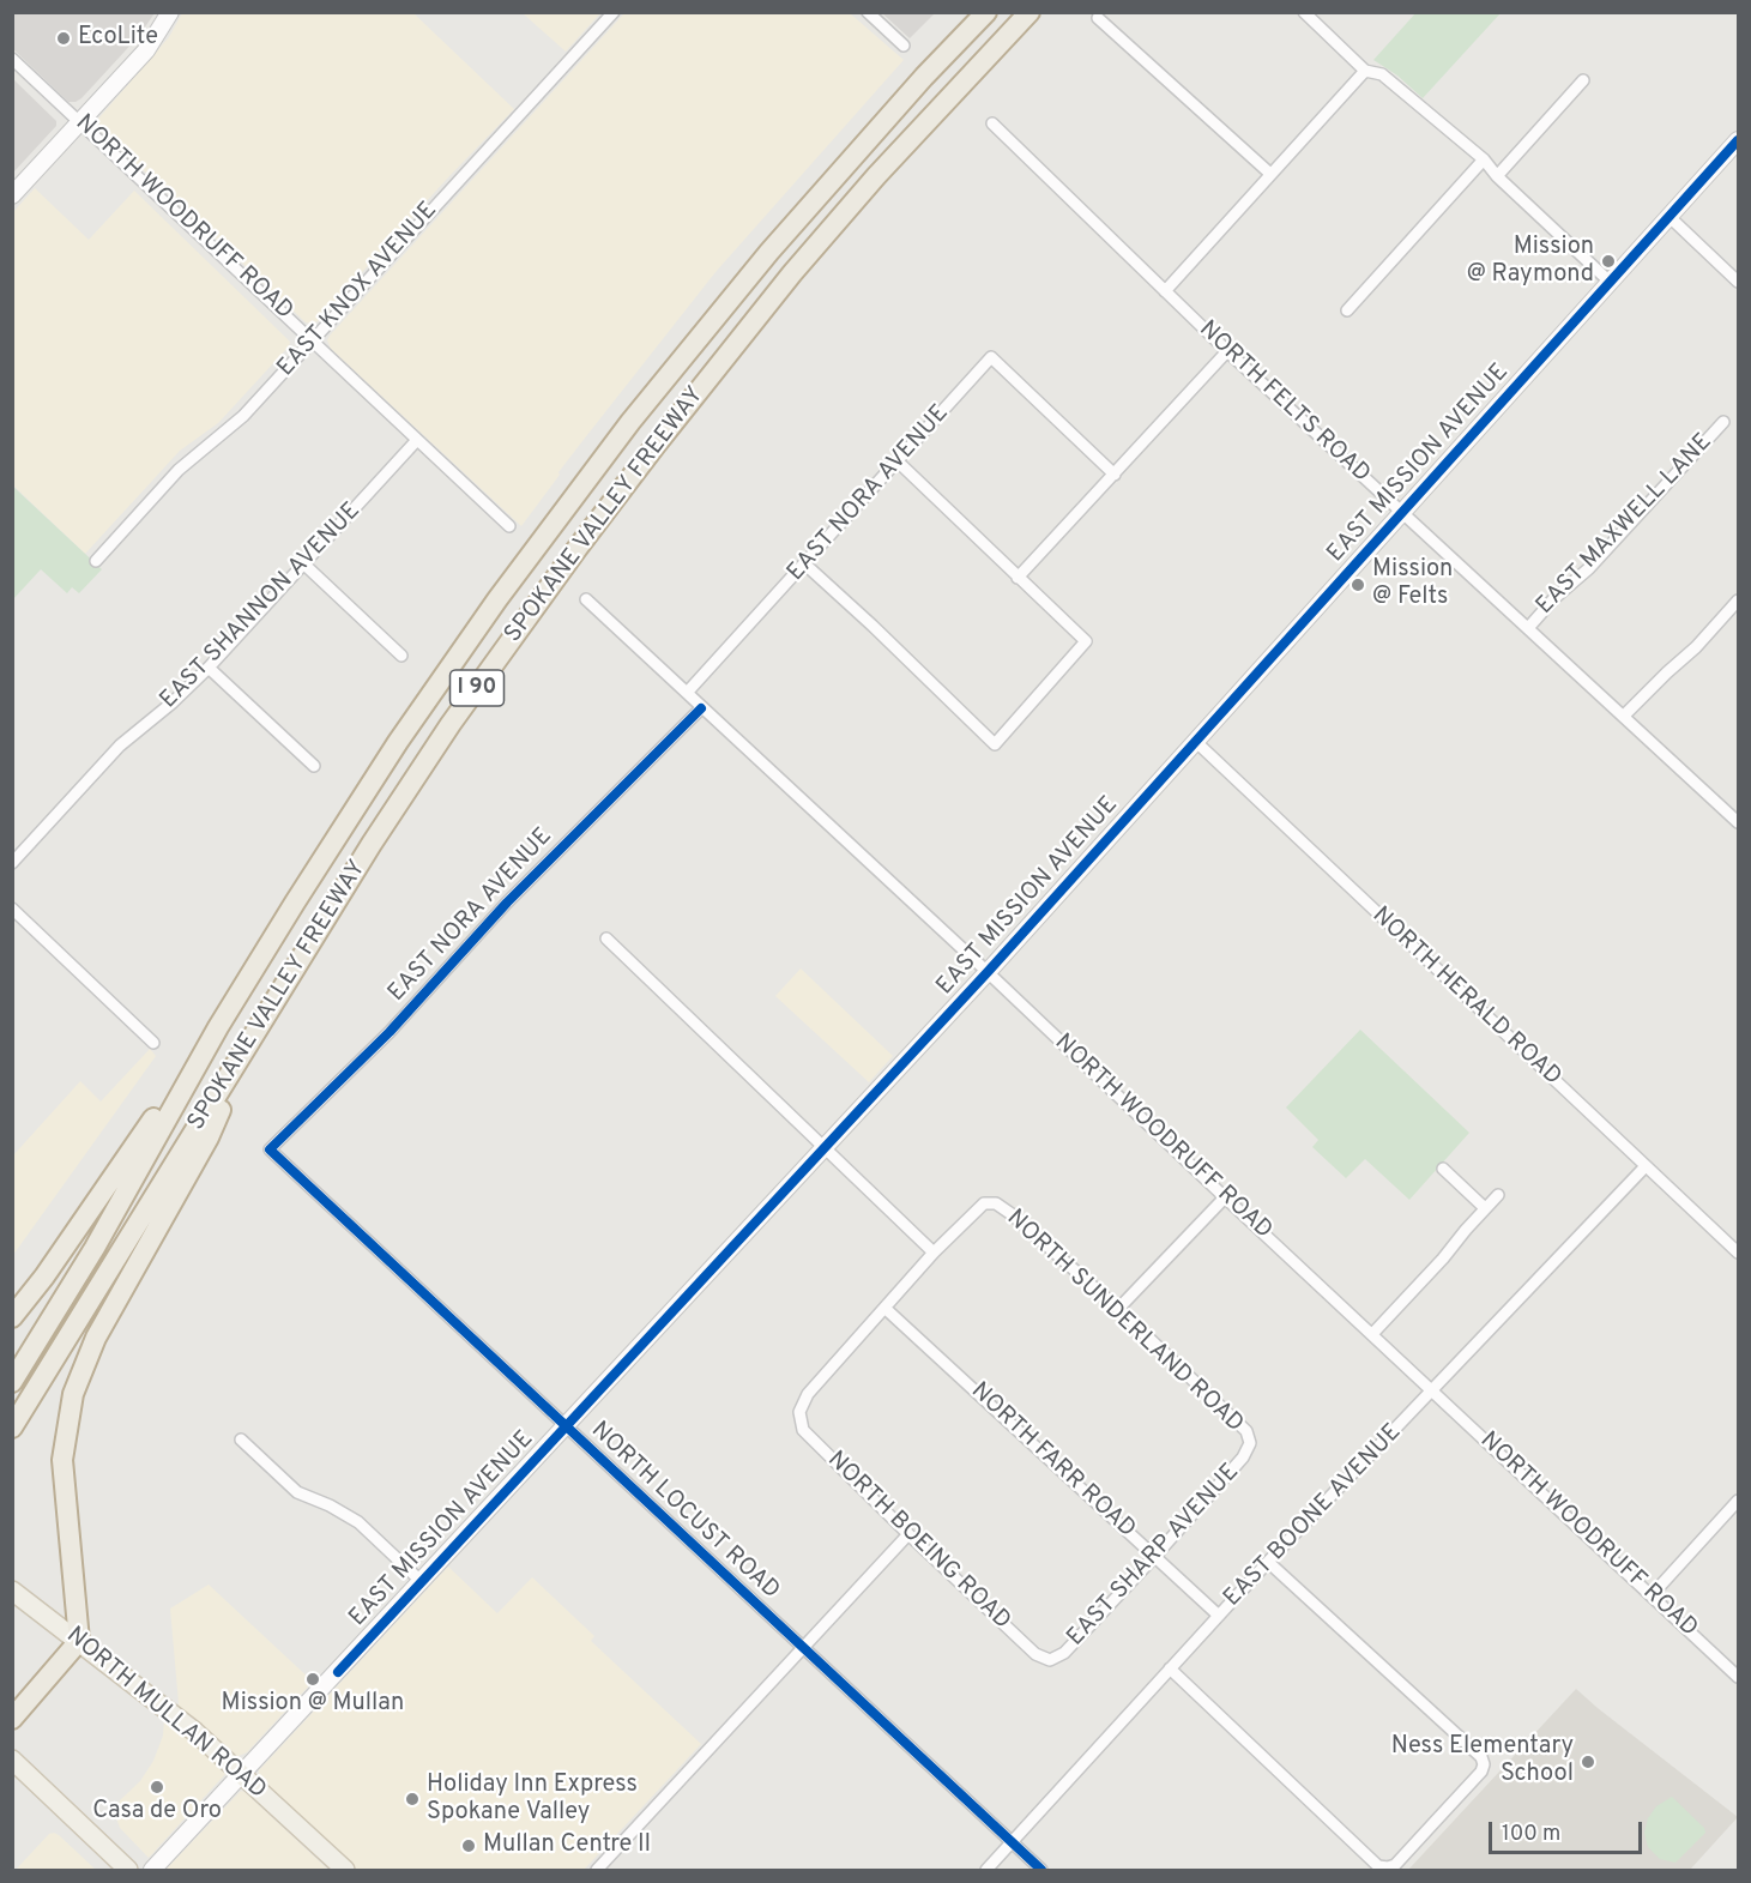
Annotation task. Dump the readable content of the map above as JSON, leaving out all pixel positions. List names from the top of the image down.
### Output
{
  "streets": {
    "highway": ["SPOKANE VALLEY FREEWAY", "I 90"],
    "main road": ["NORTH MULLAN ROAD"],
    "street": [
      "NORTH WOODRUFF ROAD",
      "EAST KNOX AVENUE",
      "NORTH FELTS ROAD",
      "EAST MISSION AVENUE",
      "EAST NORA AVENUE",
      "EAST MAXWELL LANE",
      "EAST SHANNON AVENUE",
      "NORTH HERALD ROAD",
      "NORTH SUNDERLAND ROAD",
      "NORTH FARR ROAD",
      "NORTH LOCUST ROAD",
      "EAST BOONE AVENUE",
      "NORTH BOEING ROAD",
      "EAST SHARP AVENUE"
    ]
  },
  "crossings": [
    ["NORTH WOODRUFF ROAD", "EAST KNOX AVENUE"],
    ["NORTH WOODRUFF ROAD", "EAST MISSION AVENUE"],
    ["NORTH WOODRUFF ROAD", "EAST NORA AVENUE"],
    ["NORTH WOODRUFF ROAD", "EAST SHANNON AVENUE"],
    ["NORTH WOODRUFF ROAD", "EAST BOONE AVENUE"],
    ["NORTH FELTS ROAD", "EAST MISSION AVENUE"],
    ["NORTH FELTS ROAD", "EAST MAXWELL LANE"],
    ["EAST MISSION AVENUE", "NORTH HERALD ROAD"],
    ["EAST MISSION AVENUE", "NORTH LOCUST ROAD"],
    ["EAST MISSION AVENUE", "NORTH MULLAN ROAD"],
    ["EAST NORA AVENUE", "NORTH LOCUST ROAD"],
    ["NORTH HERALD ROAD", "EAST BOONE AVENUE"],
    ["NORTH SUNDERLAND ROAD", "EAST SHARP AVENUE"],
    ["NORTH FARR ROAD", "EAST BOONE AVENUE"],
    ["NORTH FARR ROAD", "NORTH BOEING ROAD"],
    ["NORTH FARR ROAD", "EAST SHARP AVENUE"],
    ["NORTH LOCUST ROAD", "EAST BOONE AVENUE"],
    ["NORTH BOEING ROAD", "EAST SHARP AVENUE"]
  ],
  "places": [
    "EcoLite",
    "Mission @ Raymond",
    "Mission @ Felts",
    "Mission @ Mullan",
    "Ness Elementary School",
    "Casa de Oro",
    "Holiday Inn Express Spokane Valley",
    "Mullan Centre II"
  ],
  "scale_bar": "100 m"
}
